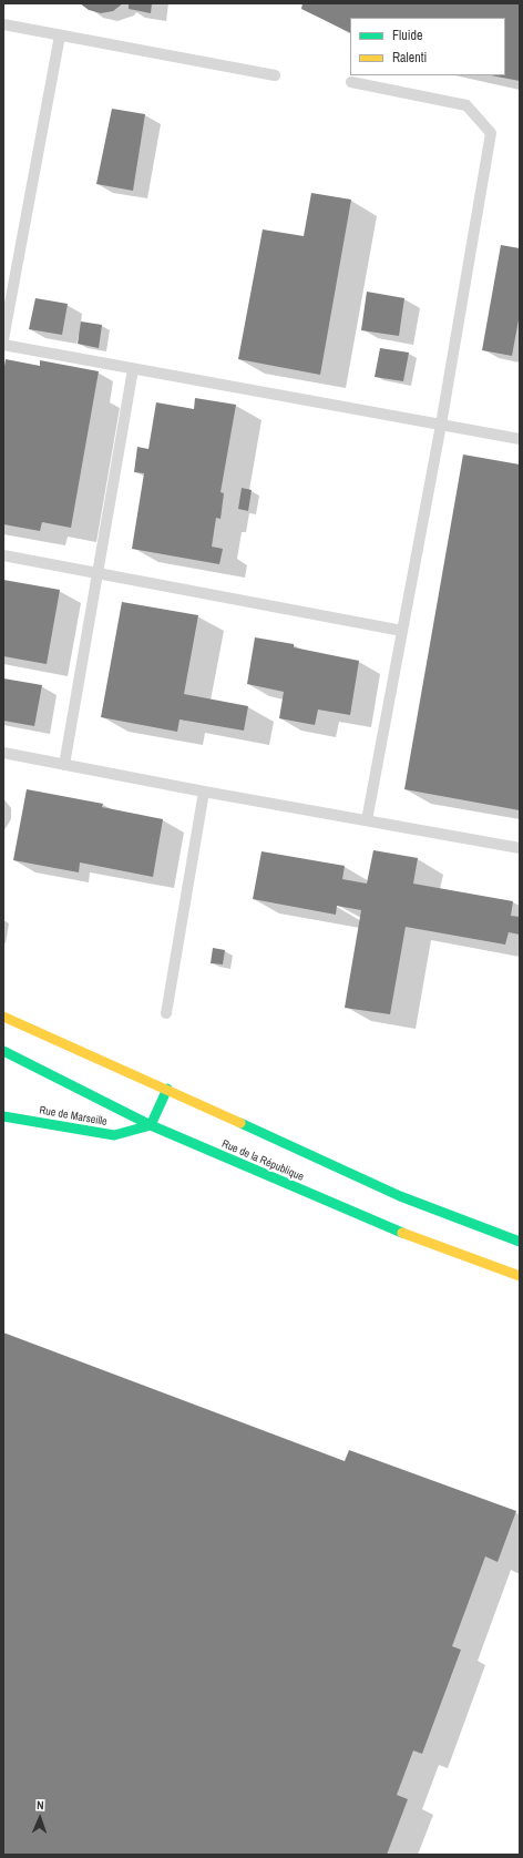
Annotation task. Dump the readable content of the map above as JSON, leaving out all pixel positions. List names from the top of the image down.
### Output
{
  "streets": {
    "main road": ["Rue de Marseille", "Rue de la République"]
  },
  "crossings": [
    ["Rue de Marseille", "Rue de la République"]
  ],
  "legend": ["Fluide", "Ralenti"],
  "north": "top"
}
